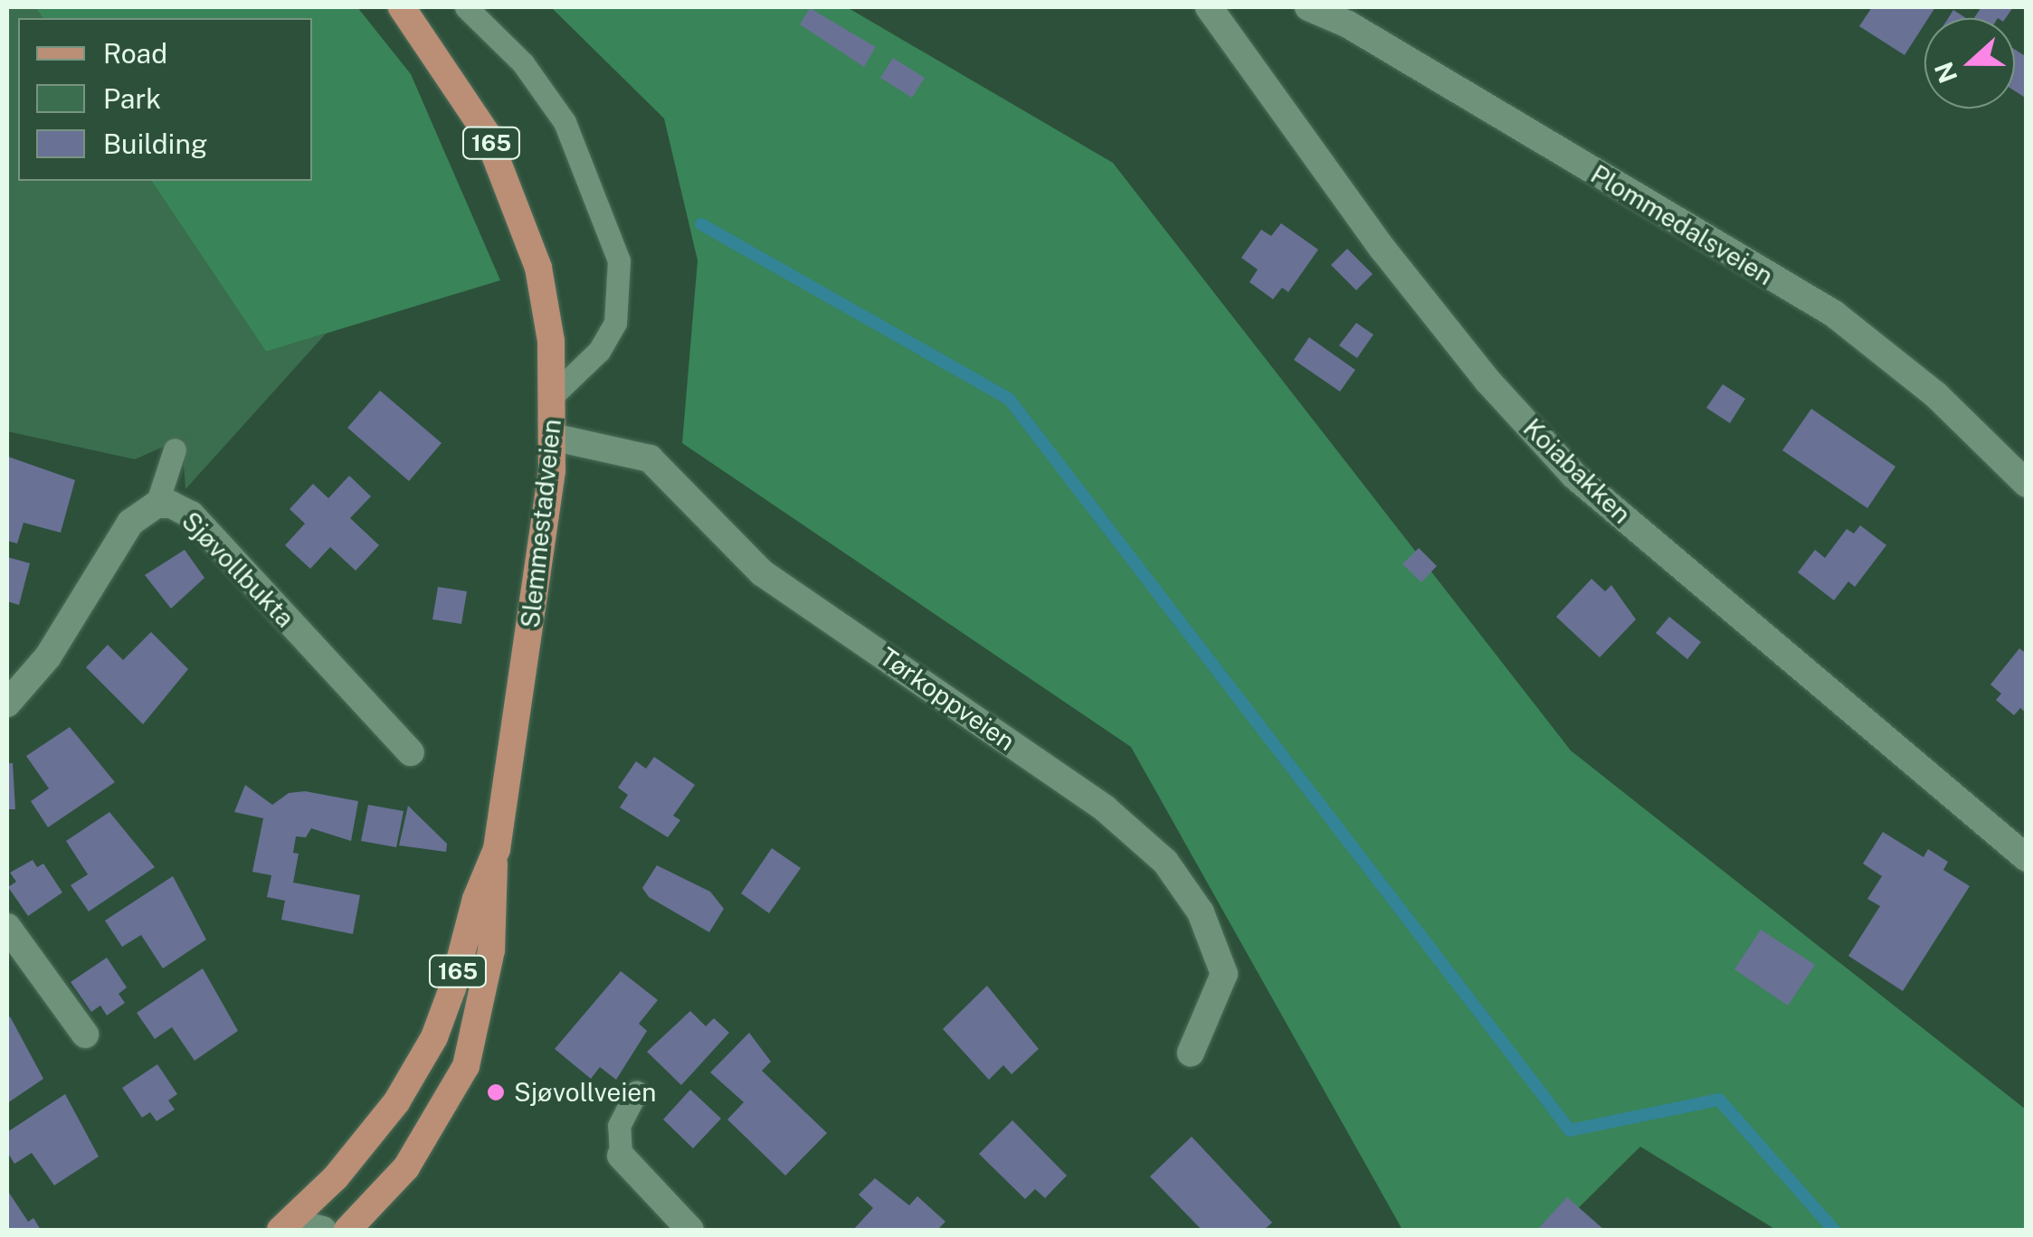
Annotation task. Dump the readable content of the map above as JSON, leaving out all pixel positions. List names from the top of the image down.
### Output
{
  "streets": {
    "main road": ["165", "Slemmestadveien"],
    "street": [
      "Plommedalsveien",
      "Koiabakken",
      "Sjøvollbukta",
      "Tørkoppveien"
    ]
  },
  "crossings": [
    ["Slemmestadveien", "Tørkoppveien"]
  ],
  "places": ["Sjøvollveien"],
  "legend": ["Road", "Park", "Building"],
  "north": "left"
}
